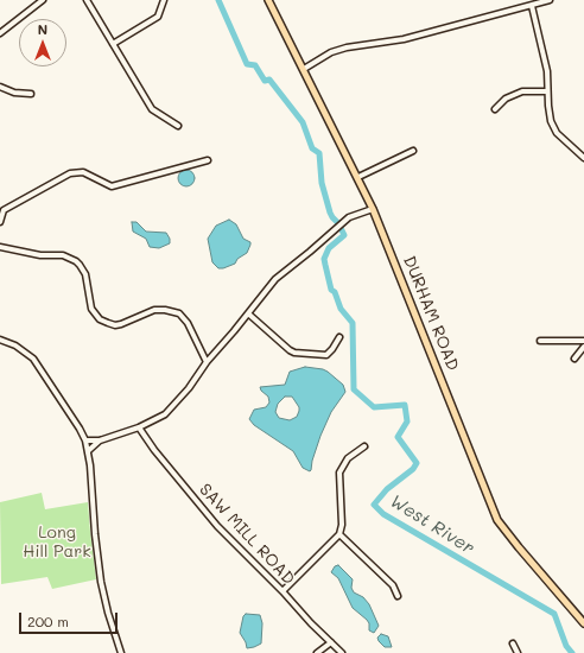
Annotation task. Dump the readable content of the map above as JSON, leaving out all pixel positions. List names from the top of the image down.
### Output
{
  "streets": {
    "main road": ["DURHAM ROAD"],
    "street": ["SAW MILL ROAD"]
  },
  "water": ["West River"],
  "parks": ["Long Hill Park"],
  "scale_bar": "200 m",
  "north": "top"
}
